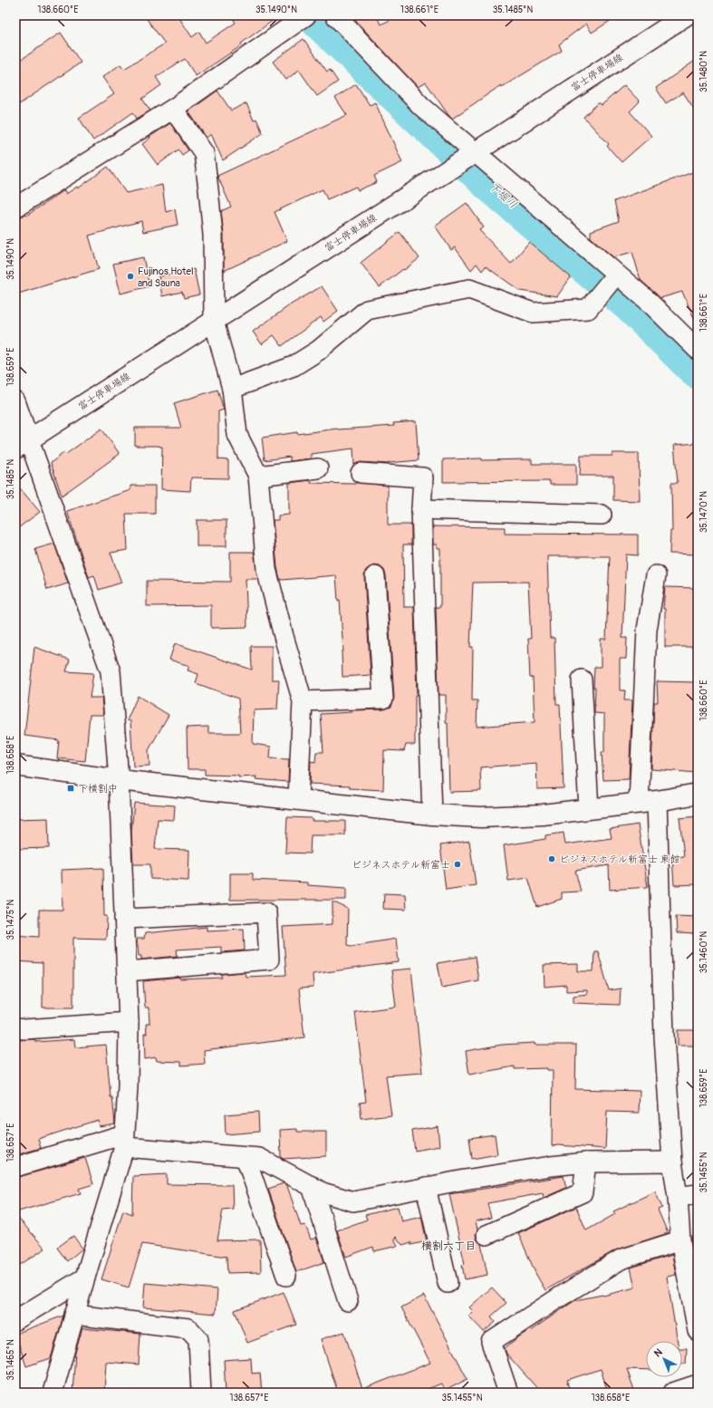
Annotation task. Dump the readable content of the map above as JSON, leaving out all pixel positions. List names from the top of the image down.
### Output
{
  "streets": {
    "main road": ["富士停車場線"]
  },
  "districts": ["横割六丁目"],
  "water": ["下堀川"],
  "places": {
    "other": ["Fujinos Hotel and Sauna", "ビジネスホテル新富士 東館", "ビジネスホテル新富士"],
    "transit": ["下横割中"]
  },
  "north": "top left",
  "coordinates": [
    "138.660°E",
    "35.1490°N",
    "138.661°E",
    "35.1485°N",
    "35.1480°N",
    "138.659°E",
    "35.1470°N",
    "138.658°E",
    "35.1475°N",
    "35.1460°N",
    "138.657°E",
    "35.1455°N",
    "35.1465°N"
  ]
}
